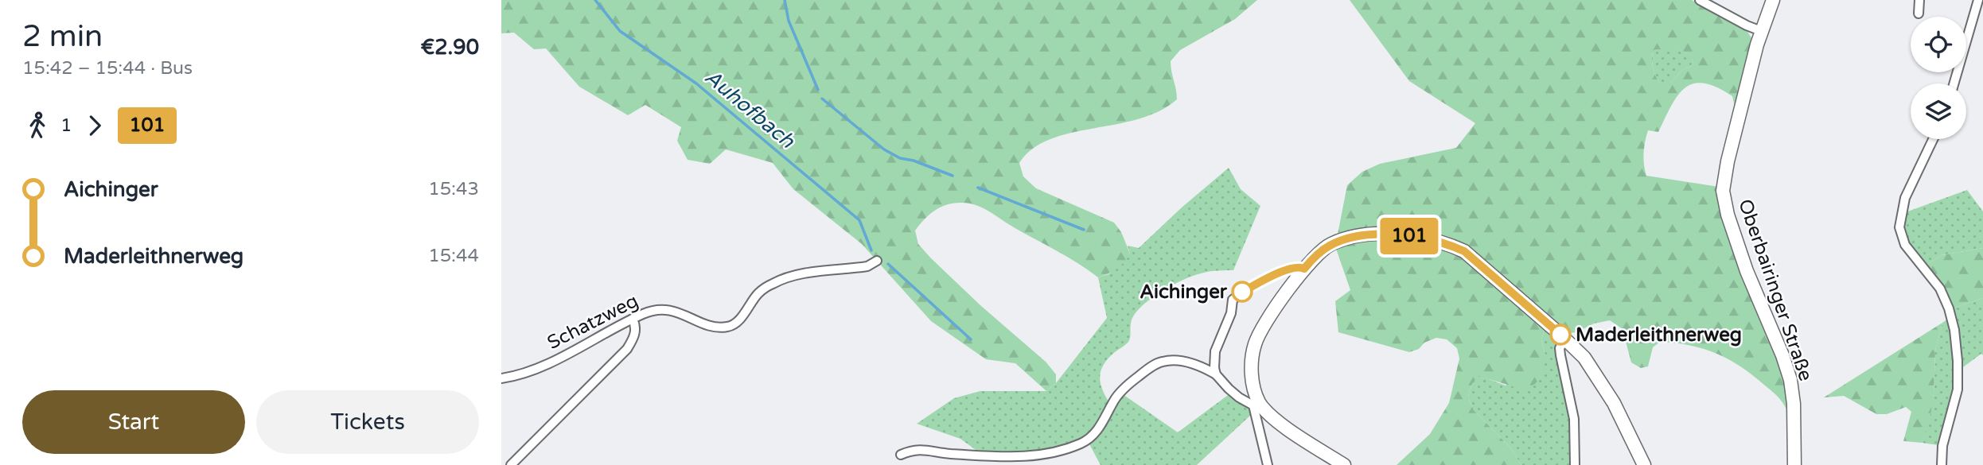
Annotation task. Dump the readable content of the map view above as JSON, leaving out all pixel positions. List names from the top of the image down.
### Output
{
  "streets": {
    "street": ["Oberbairinger Straße", "Schatzweg"]
  },
  "water": ["Auhofbach"],
  "places": ["Aichinger", "Maderleithnerweg"],
  "lines": ["bus line 101"],
  "page": {
    "heading": ["2 min", "15:42 – 15:44 · Bus", "€2.90"],
    "on_map": "101",
    "legs": ["1", "101"],
    "list": [
      {
        "name": "Aichinger",
        "value": "15:43"
      },
      {
        "name": "Maderleithnerweg",
        "value": "15:44"
      }
    ],
    "buttons": ["Start", "Tickets"]
  }
}
